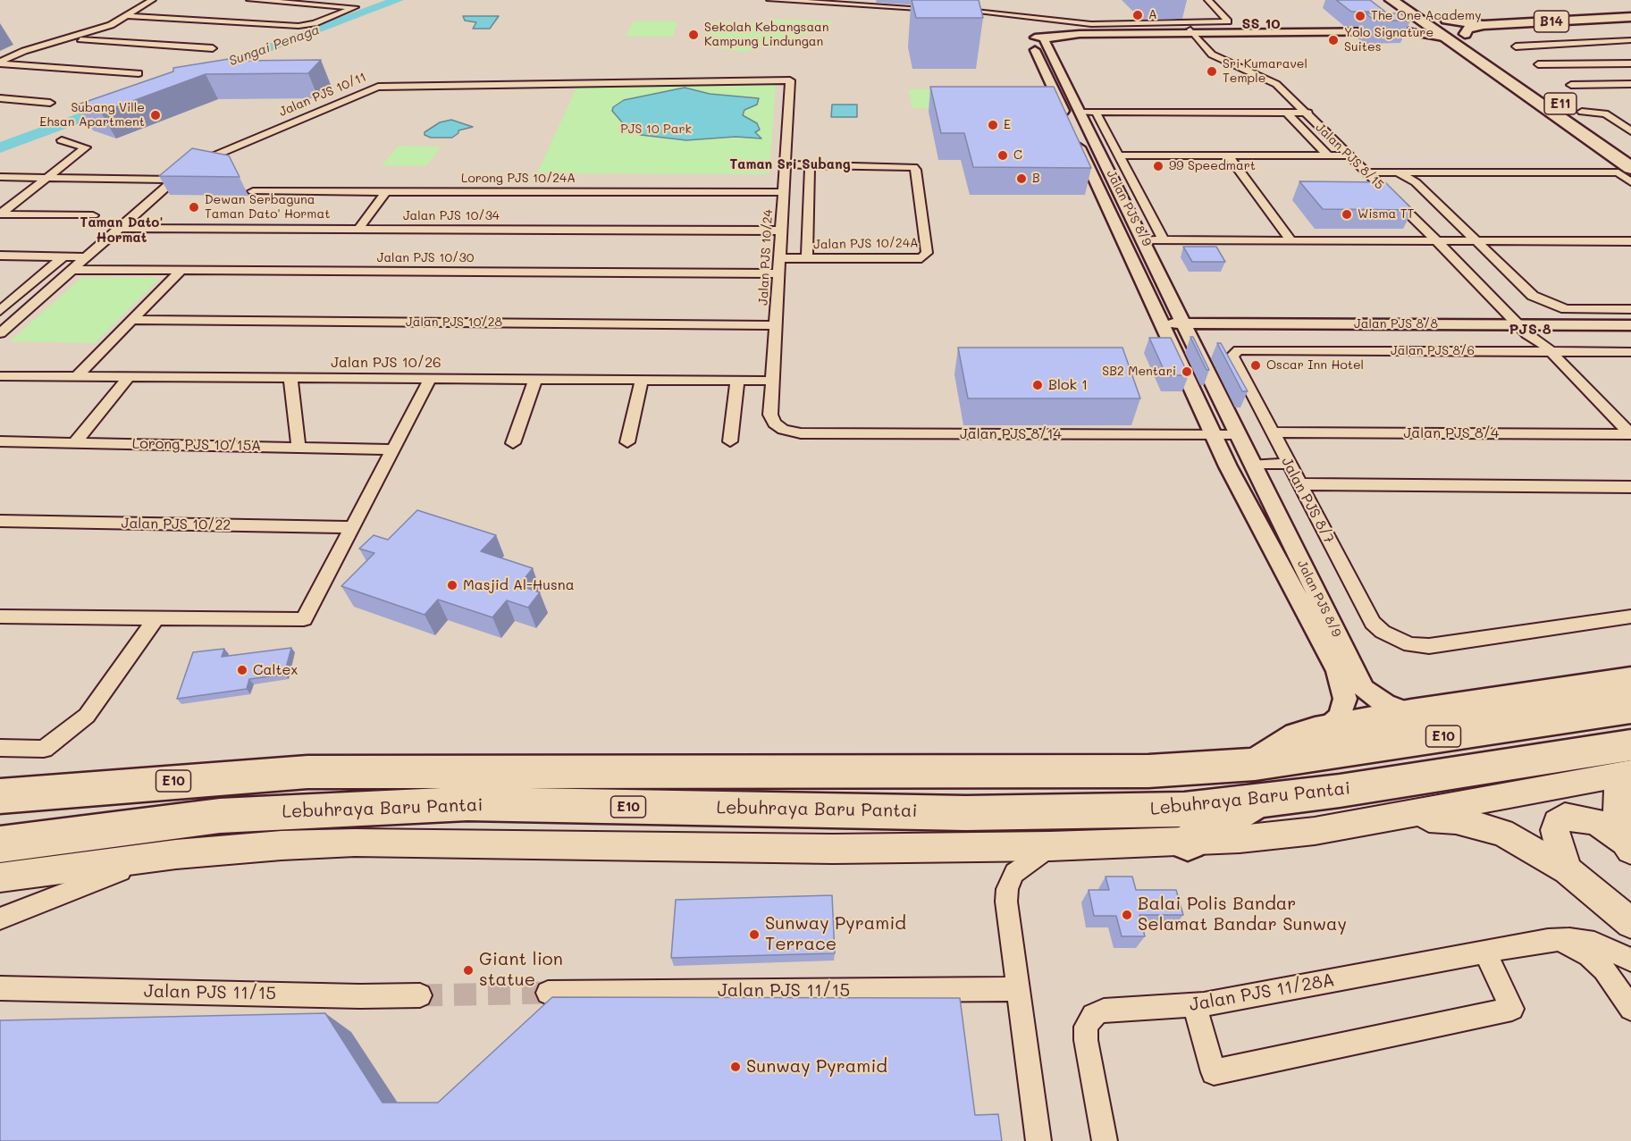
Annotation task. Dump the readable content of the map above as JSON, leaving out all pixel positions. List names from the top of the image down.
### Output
{
  "streets": {
    "highway": ["E11", "E10", "Lebuhraya Baru Pantai"],
    "main road": ["B14"],
    "street": [
      "Jalan PJS 10/11",
      "Jalan PJS 8/15",
      "Lorong PJS 10/24A",
      "Jalan PJS 8/9",
      "Jalan PJS 10/34",
      "Jalan PJS 10/24A",
      "Jalan PJS 10/24",
      "Jalan PJS 10/30",
      "Jalan PJS 10/28",
      "Jalan PJS 8/8",
      "Jalan PJS 8/6",
      "Jalan PJS 10/26",
      "Jalan PJS 8/4",
      "Jalan PJS 8/14",
      "Lorong PJS 10/15A",
      "Jalan PJS 8/7",
      "Jalan PJS 10/22",
      "Jalan PJS 11/15",
      "Jalan PJS 11/28A"
    ]
  },
  "crossings": [
    ["Jalan PJS 10/11", "Jalan PJS 10/34"],
    ["Jalan PJS 10/11", "Jalan PJS 10/24"],
    ["Jalan PJS 10/11", "Jalan PJS 10/30"],
    ["Jalan PJS 8/15", "Jalan PJS 8/8"],
    ["Jalan PJS 8/15", "Jalan PJS 8/6"],
    ["Lorong PJS 10/24A", "Jalan PJS 10/24"],
    ["Jalan PJS 8/9", "Jalan PJS 8/8"],
    ["Jalan PJS 8/9", "Jalan PJS 8/14"],
    ["Jalan PJS 10/34", "Jalan PJS 10/24"],
    ["Jalan PJS 10/24A", "Jalan PJS 10/24"],
    ["Jalan PJS 10/24", "Jalan PJS 10/30"],
    ["Jalan PJS 10/24", "Jalan PJS 10/28"],
    ["Jalan PJS 10/24", "Jalan PJS 10/26"],
    ["Jalan PJS 10/24", "Jalan PJS 8/14"],
    ["Jalan PJS 8/8", "Jalan PJS 8/6"],
    ["Jalan PJS 8/6", "Jalan PJS 8/7"],
    ["Jalan PJS 8/4", "Jalan PJS 8/7"]
  ],
  "districts": [
    "SS 10",
    "Taman Sri Subang",
    "Taman Dato' Hormat",
    "PJS 8"
  ],
  "water": ["Sungai Penaga"],
  "parks": ["PJS 10 Park"],
  "places": [
    "A",
    "The One Academy",
    "Sekolah Kebangsaan Kampung Lindungan",
    "Yolo Signature Suites",
    "Sri Kumaravel Temple",
    "Subang Ville Ehsan Apartment",
    "E",
    "C",
    "99 Speedmart",
    "B",
    "Dewan Serbaguna Taman Dato' Hormat",
    "Wisma TT",
    "Oscar Inn Hotel",
    "SB2 Mentari",
    "Blok 1",
    "Masjid Al-Husna",
    "Caltex",
    "Balai Polis Bandar Selamat Bandar Sunway",
    "Sunway Pyramid Terrace",
    "Giant lion statue",
    "Sunway Pyramid"
  ]
}
